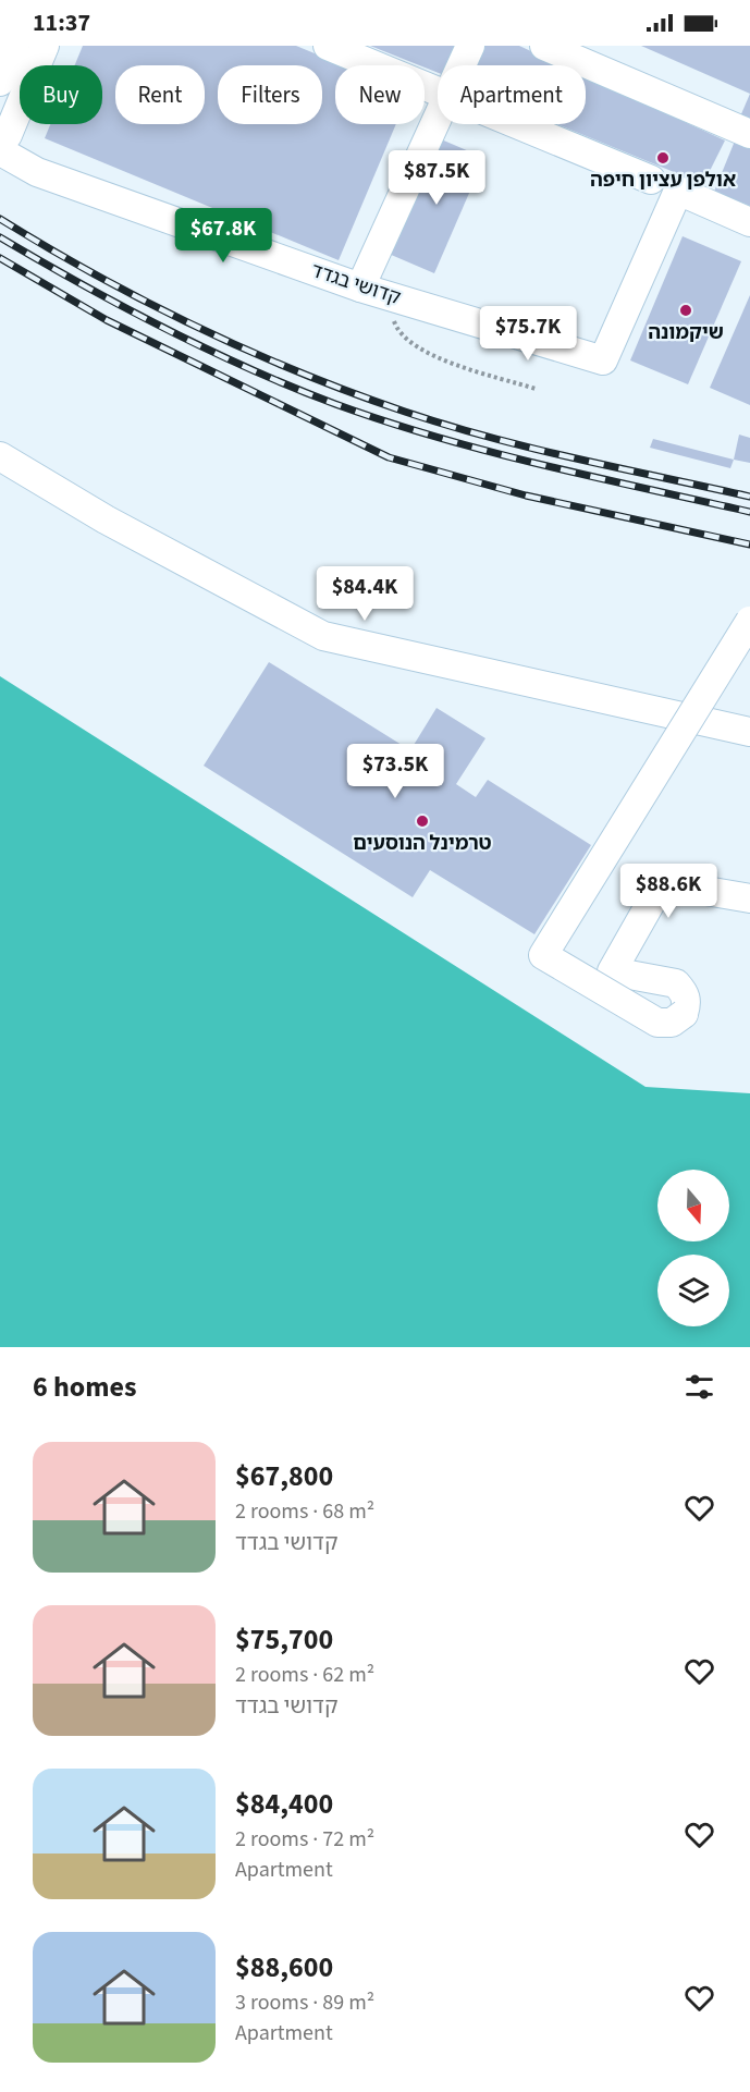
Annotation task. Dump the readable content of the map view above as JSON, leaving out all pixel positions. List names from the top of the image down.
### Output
{
  "streets": {
    "street": ["קדושי בגדד"]
  },
  "places": ["אולפן עציון חיפה", "שיקמונה", "טרמינל הנוסעים"],
  "north": "bottom",
  "page": {
    "status": "11:37",
    "chip": [
      "Buy",
      "Rent",
      "Filters",
      "New",
      "Apartment"
    ],
    "price": [
      "$87.5K",
      "$67.8K",
      "$75.7K",
      "$84.4K",
      "$73.5K",
      "$88.6K"
    ],
    "heading": "6 homes",
    "list": [
      {
        "name": "$67,800",
        "note": "2 rooms · 68 m² · קדושי בגדד"
      },
      {
        "name": "$75,700",
        "note": "2 rooms · 62 m² · קדושי בגדד"
      },
      {
        "name": "$84,400",
        "note": "2 rooms · 72 m² · Apartment"
      },
      {
        "name": "$88,600",
        "note": "3 rooms · 89 m² · Apartment"
      }
    ]
  }
}
